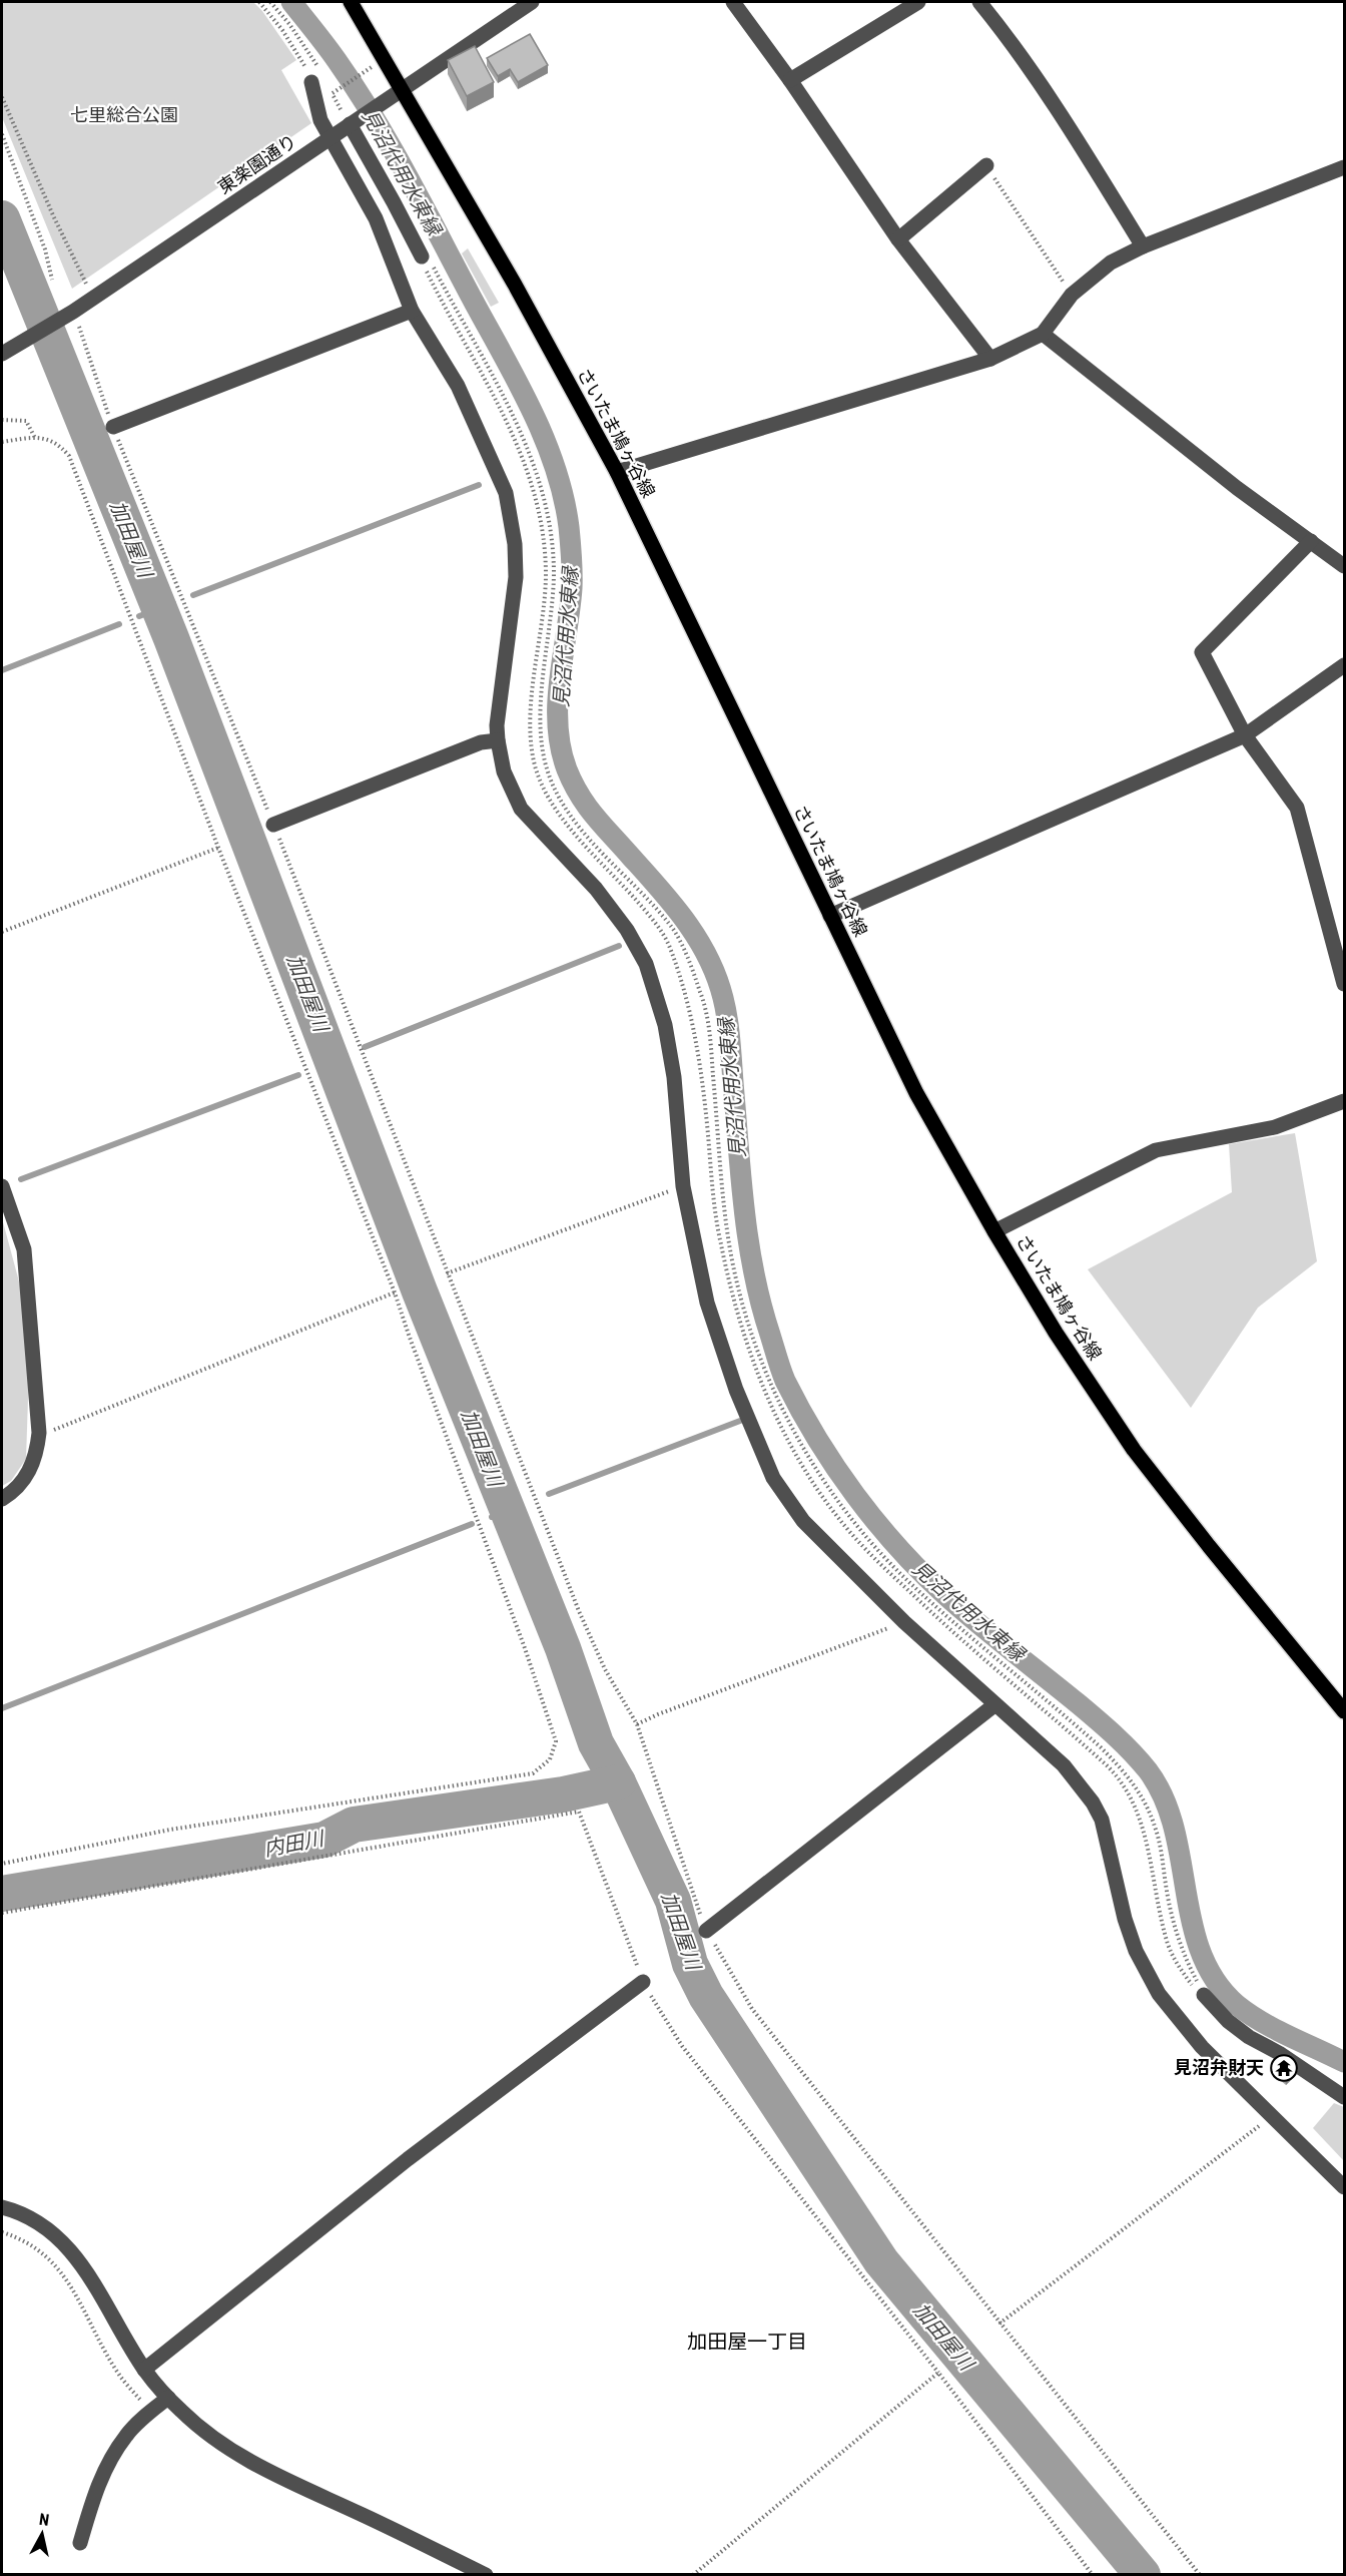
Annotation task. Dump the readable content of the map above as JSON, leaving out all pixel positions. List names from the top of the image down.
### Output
{
  "streets": {
    "main road": ["さいたま鳩ヶ谷線"],
    "street": ["東楽園通り"]
  },
  "crossings": [
    ["東楽園通り", "さいたま鳩ヶ谷線"]
  ],
  "districts": ["加田屋一丁目"],
  "water": ["見沼代用水東縁", "加田屋川", "内田川"],
  "parks": ["七里総合公園"],
  "places": {
    "temple": ["見沼弁財天"]
  },
  "north": "top"
}
